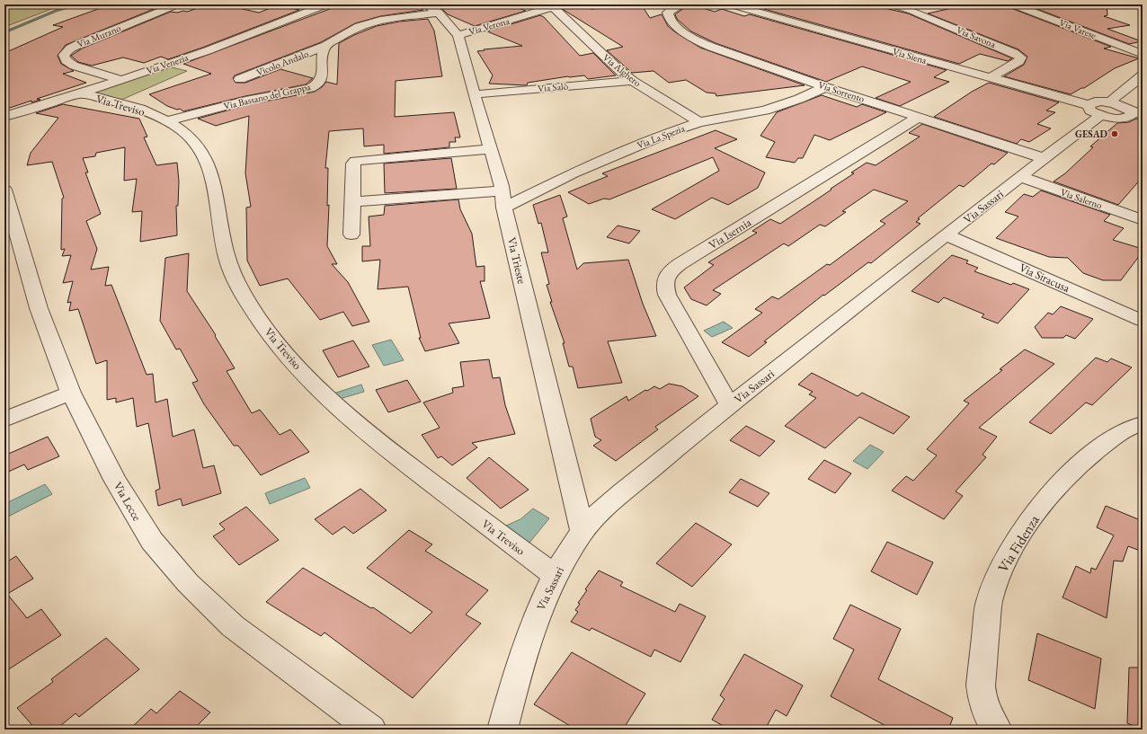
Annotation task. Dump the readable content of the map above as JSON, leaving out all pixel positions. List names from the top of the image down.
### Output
{
  "streets": {
    "street": [
      "Via Verona",
      "Via Varese",
      "Via Murano",
      "Via Savona",
      "Via Siena",
      "Vicolo Andalo",
      "Via Venezia",
      "Via Alghero",
      "Via Salò",
      "Via Sorrento",
      "Via Bassano del Grappa",
      "Via Treviso",
      "Via La Spezia",
      "Via Salerno",
      "Via Sassari",
      "Via Isernia",
      "Via Trieste",
      "Via Siracusa",
      "Via Lecce",
      "Via Fidenza"
    ]
  },
  "crossings": [
    ["Via Verona", "Via Alghero"],
    ["Via Verona", "Via Trieste"],
    ["Via Murano", "Via Venezia"],
    ["Via Savona", "Via Siena"],
    ["Via Siena", "Via Sassari"],
    ["Vicolo Andalo", "Via Bassano del Grappa"],
    ["Via Venezia", "Via Treviso"],
    ["Via Alghero", "Via Salò"],
    ["Via Alghero", "Via La Spezia"],
    ["Via Salò", "Via Trieste"],
    ["Via Sorrento", "Via La Spezia"],
    ["Via Sorrento", "Via Sassari"],
    ["Via Sorrento", "Via Isernia"],
    ["Via Bassano del Grappa", "Via Treviso"],
    ["Via Treviso", "Via Sassari"],
    ["Via La Spezia", "Via Trieste"],
    ["Via Salerno", "Via Sassari"],
    ["Via Sassari", "Via Isernia"],
    ["Via Sassari", "Via Trieste"],
    ["Via Sassari", "Via Siracusa"]
  ],
  "places": ["GESAD"]
}
